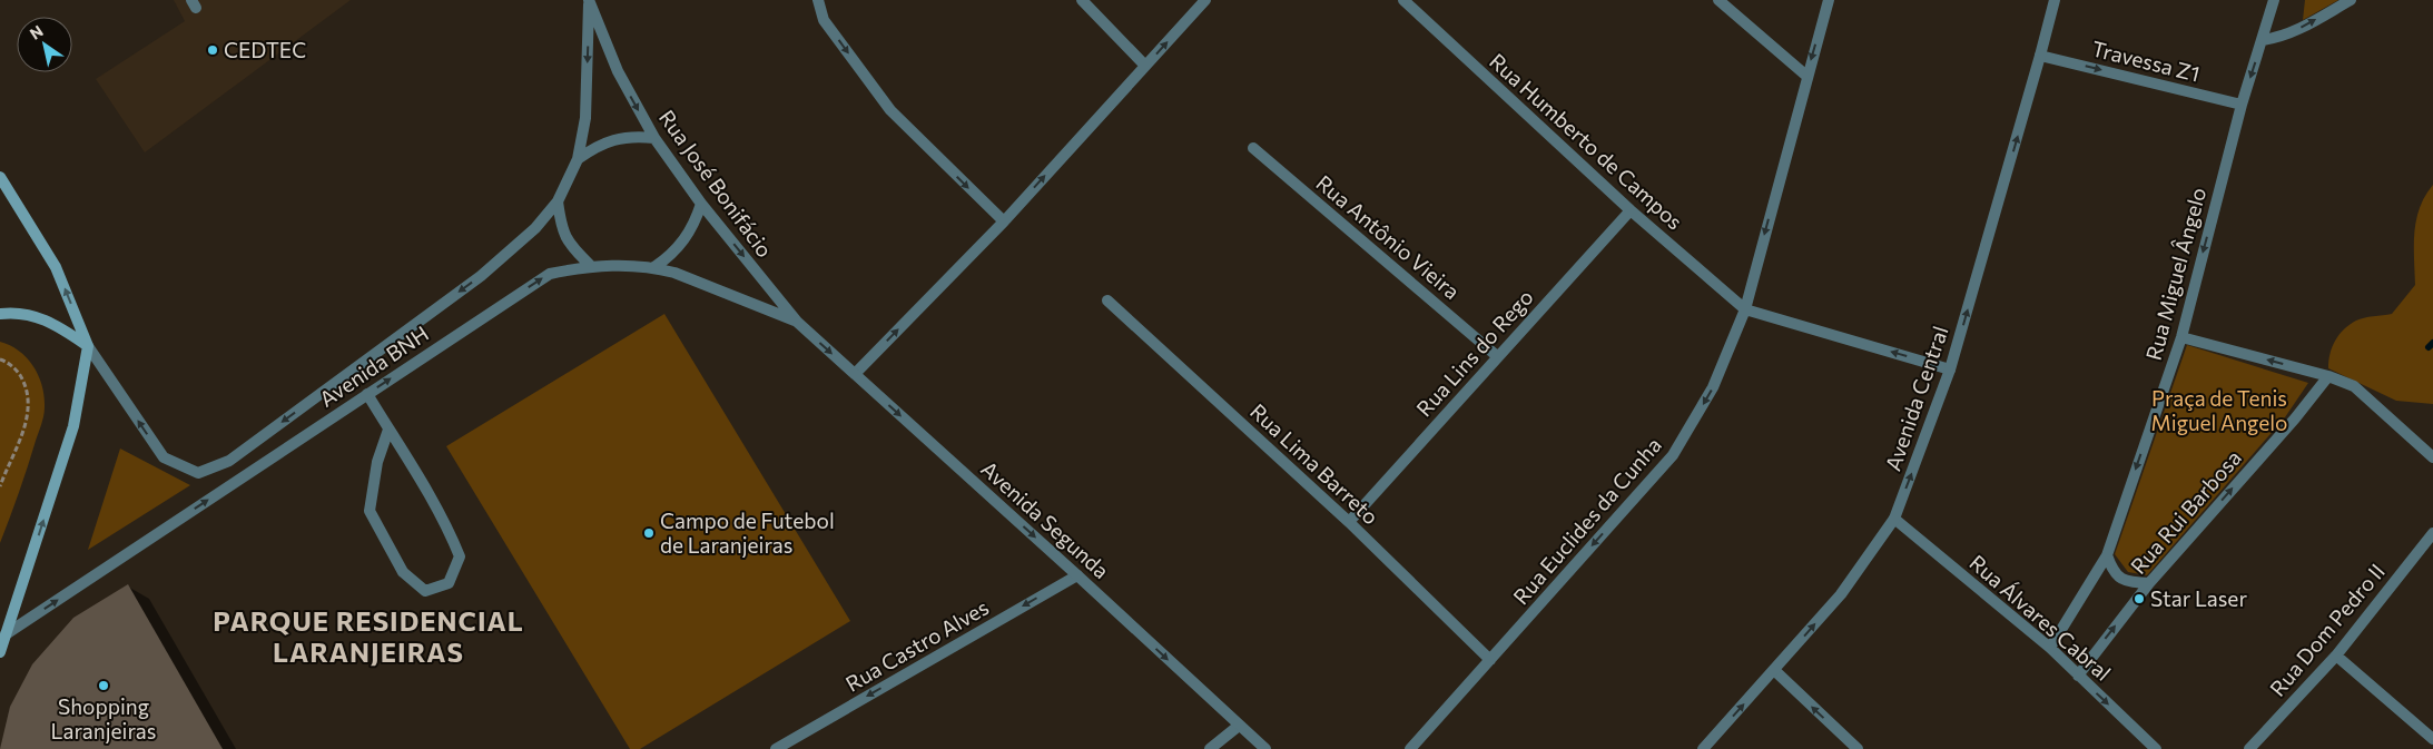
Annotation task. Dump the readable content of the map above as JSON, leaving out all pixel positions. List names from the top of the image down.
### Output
{
  "streets": {
    "street": [
      "Travessa Z1",
      "Rua Humberto de Campos",
      "Rua José Bonifácio",
      "Rua Antônio Vieira",
      "Rua Miguel Ângelo",
      "Rua Lins do Rego",
      "Avenida BNH",
      "Avenida Central",
      "Rua Lima Barreto",
      "Rua Rui Barbosa",
      "Avenida Segunda",
      "Rua Euclides da Cunha",
      "Rua Álvares Cabral",
      "Rua Dom Pedro II",
      "Rua Castro Alves"
    ]
  },
  "crossings": [
    ["Travessa Z1", "Rua Miguel Ângelo"],
    ["Travessa Z1", "Avenida Central"],
    ["Rua Humberto de Campos", "Rua Lins do Rego"],
    ["Rua Humberto de Campos", "Rua Euclides da Cunha"],
    ["Rua José Bonifácio", "Avenida BNH"],
    ["Rua José Bonifácio", "Avenida Segunda"],
    ["Rua Antônio Vieira", "Rua Lins do Rego"],
    ["Rua Miguel Ângelo", "Rua Álvares Cabral"],
    ["Rua Lins do Rego", "Rua Lima Barreto"],
    ["Avenida BNH", "Avenida Segunda"],
    ["Avenida Central", "Rua Álvares Cabral"],
    ["Rua Lima Barreto", "Rua Euclides da Cunha"],
    ["Rua Rui Barbosa", "Rua Álvares Cabral"],
    ["Avenida Segunda", "Rua Castro Alves"]
  ],
  "one_way": [
    "Travessa Z1",
    "Rua José Bonifácio",
    "Rua Miguel Ângelo",
    "Avenida Central",
    "Rua Rui Barbosa",
    "Avenida Segunda",
    "Rua Euclides da Cunha",
    "Rua Castro Alves"
  ],
  "districts": ["PARQUE RESIDENCIAL LARANJEIRAS"],
  "parks": ["Praça de Tenis Miguel Angelo"],
  "places": [
    "CEDTEC",
    "Campo de Futebol de Laranjeiras",
    "Star Laser",
    "Shopping Laranjeiras"
  ],
  "north": "top left"
}
